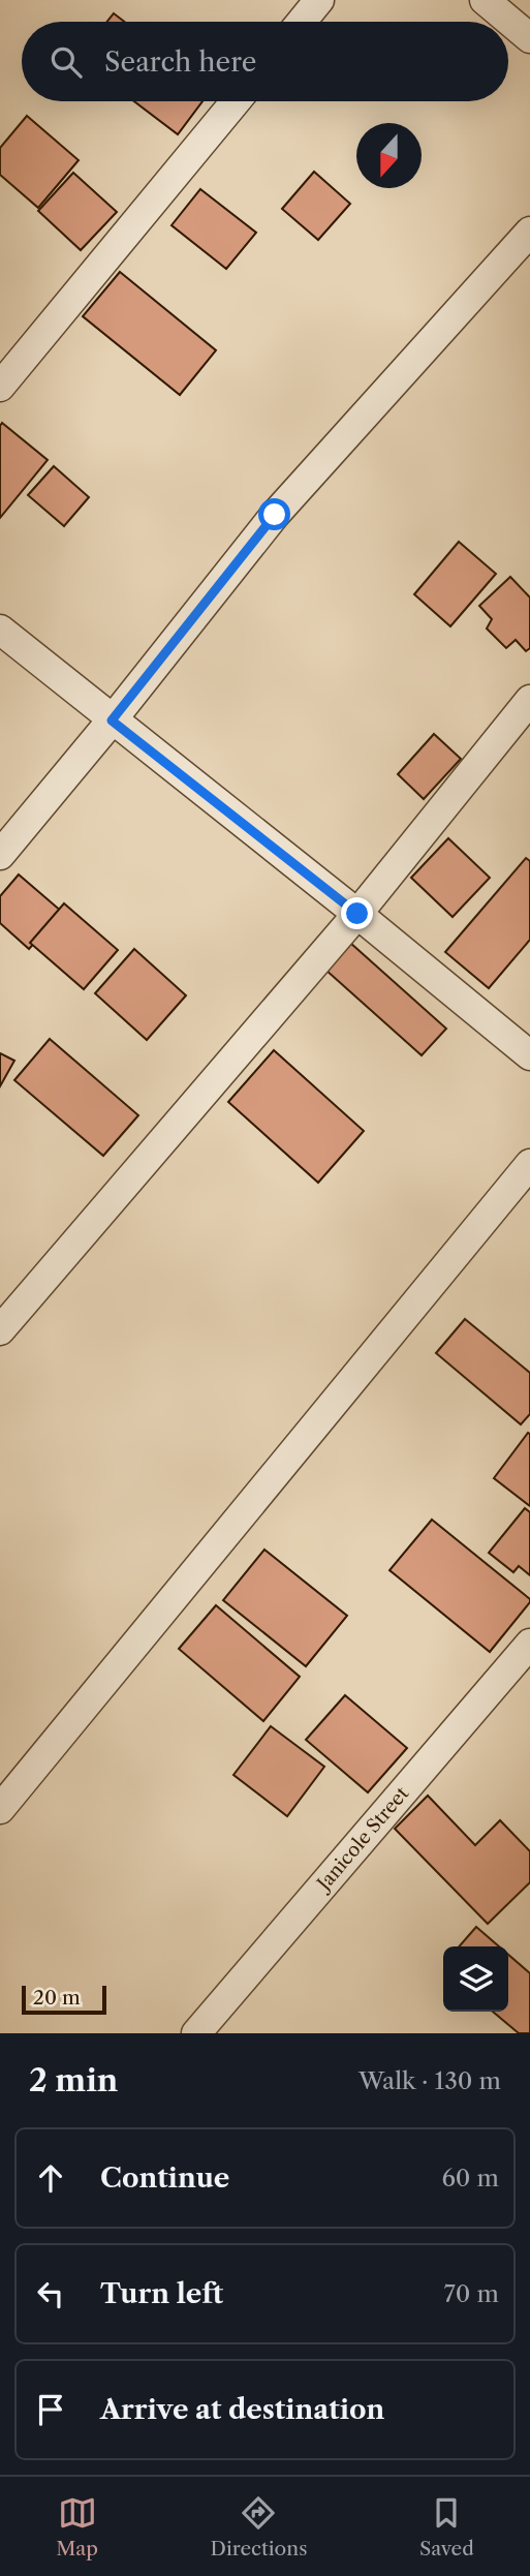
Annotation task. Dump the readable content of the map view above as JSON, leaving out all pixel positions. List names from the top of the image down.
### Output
{
  "streets": {
    "street": ["Janicole Street"]
  },
  "scale_bar": "20 m",
  "north": "bottom",
  "page": {
    "search": "Search here",
    "scale": "20 m",
    "heading": ["2 min", "Walk · 130 m"],
    "list": [
      ["Continue", "60 m"],
      ["Turn left", "70 m"],
      "Arrive at destination"
    ],
    "nav": ["Map", "Directions", "Saved"]
  }
}
